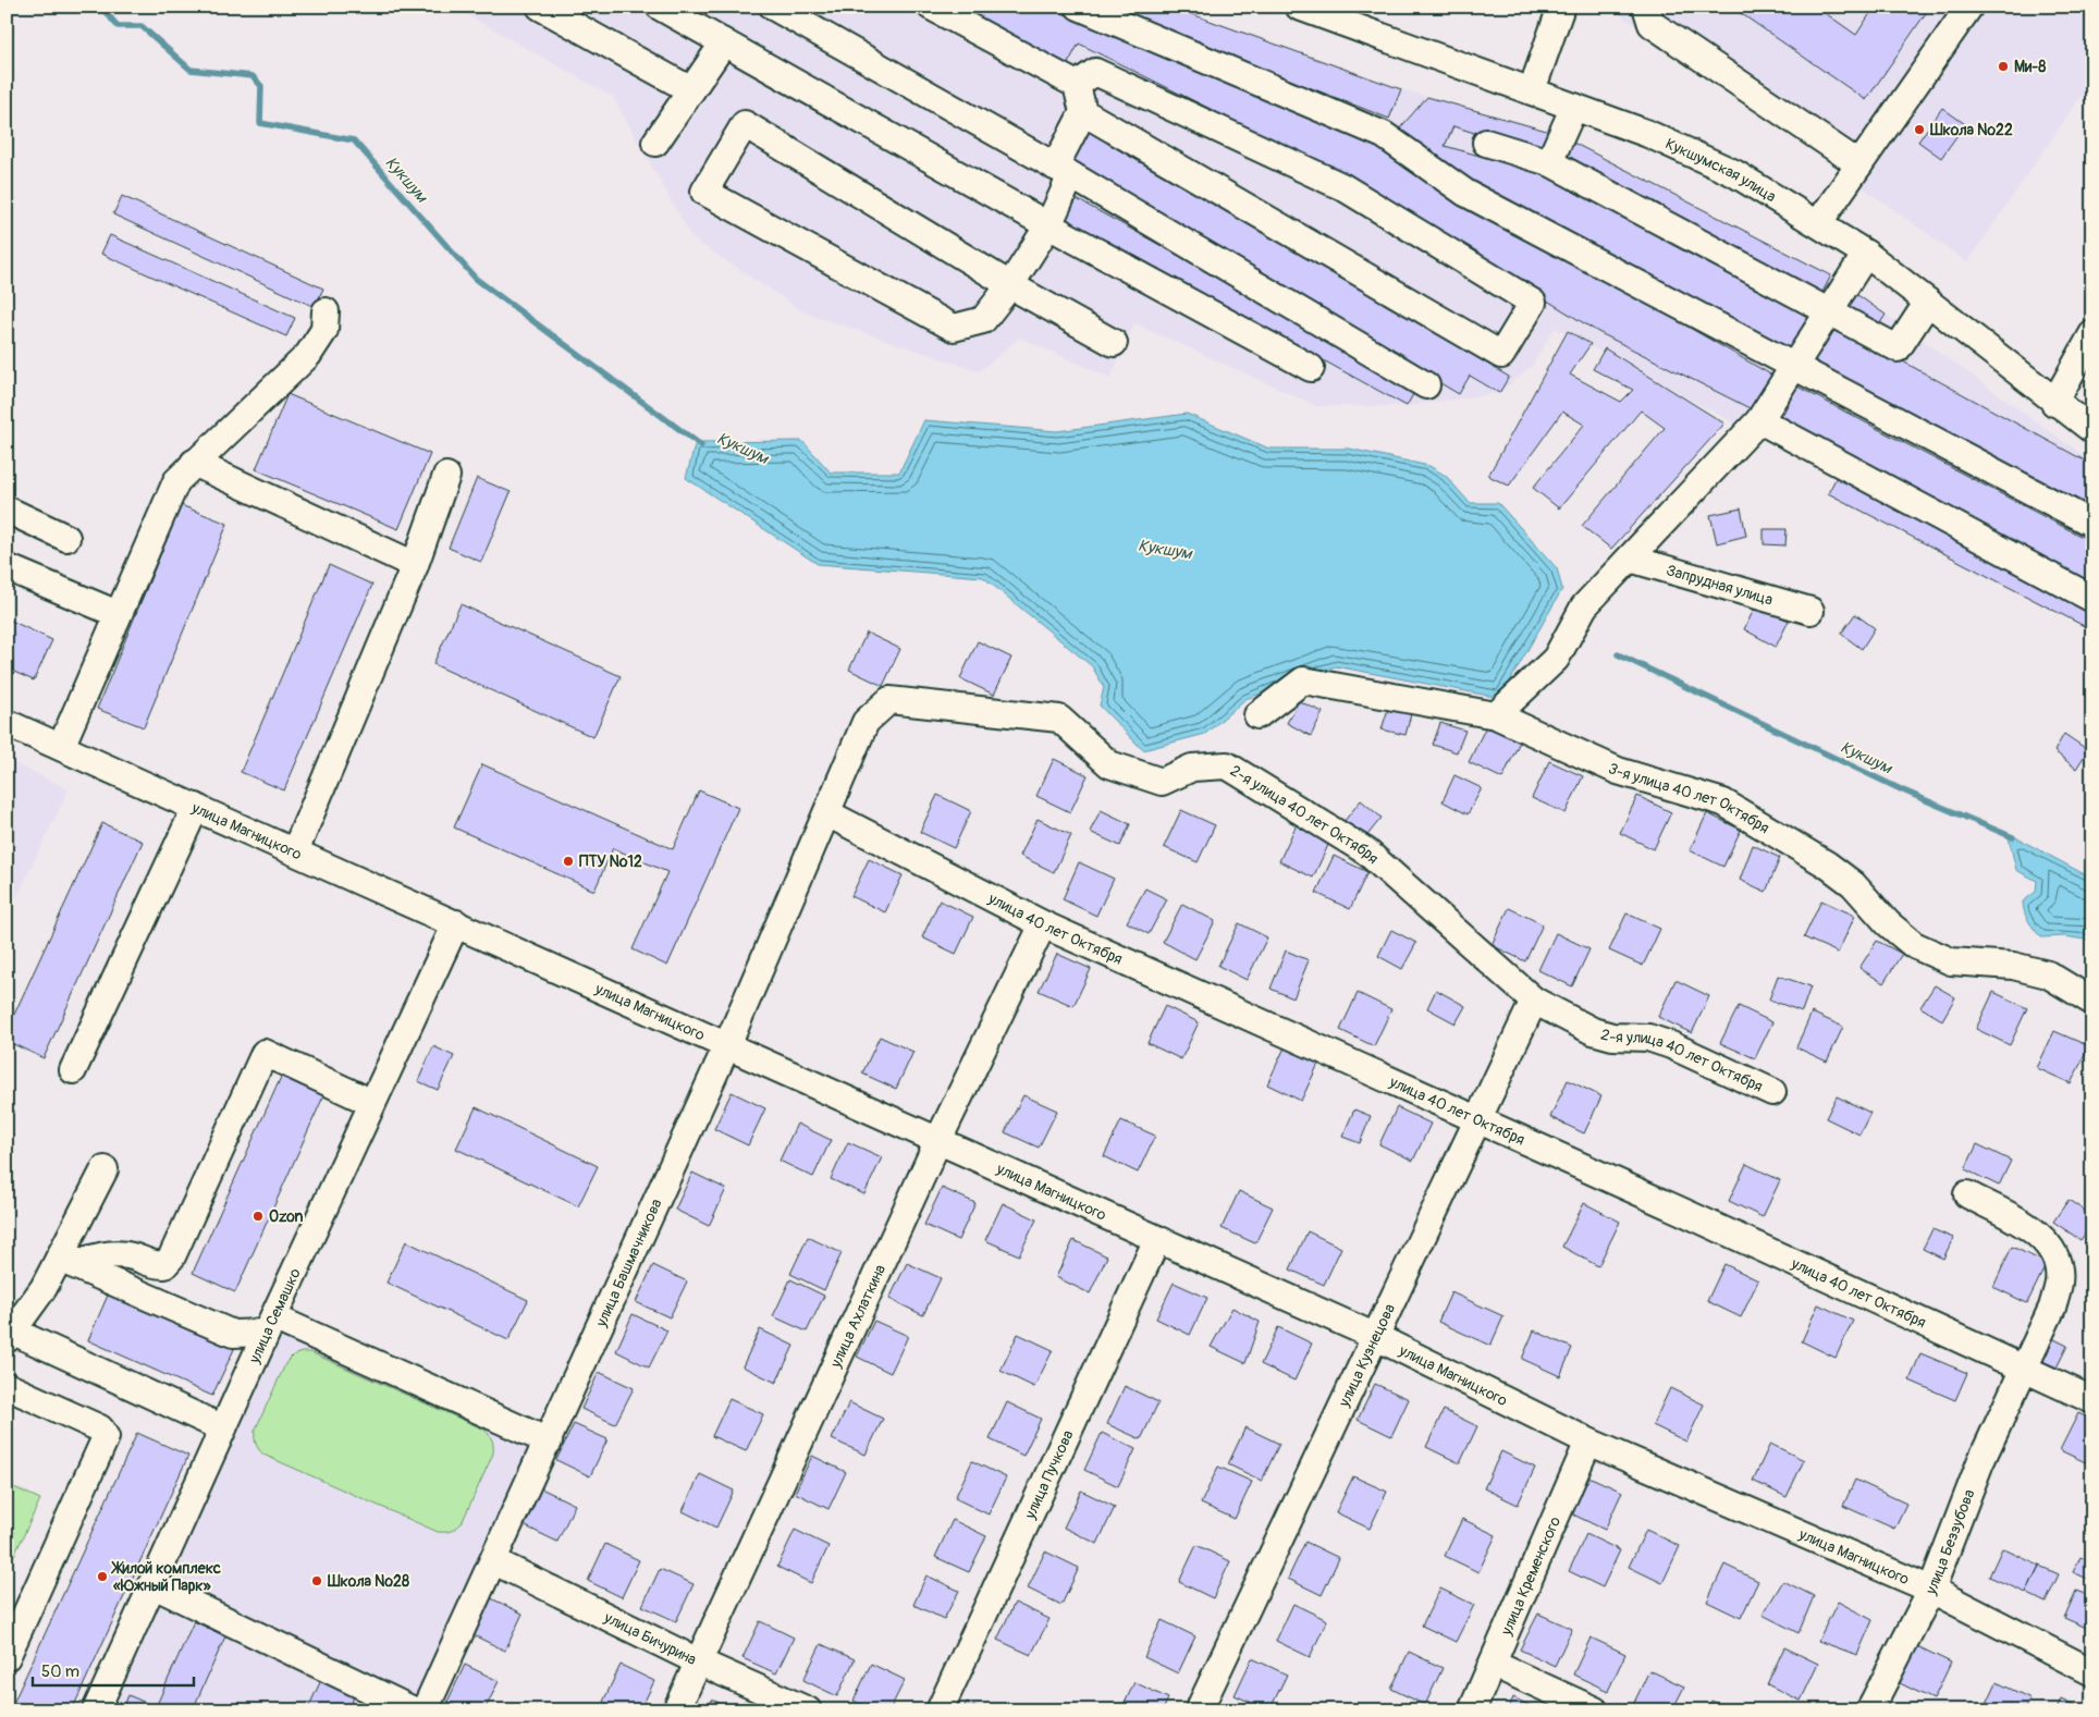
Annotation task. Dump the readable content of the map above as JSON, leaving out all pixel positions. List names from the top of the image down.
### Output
{
  "streets": {
    "street": [
      "Кукшумская улица",
      "Запрудная улица",
      "3-я улица 40 лет Октября",
      "2-я улица 40 лет Октября",
      "улица Магницкого",
      "улица 40 лет Октября",
      "улица Башмачникова",
      "улица Семашко",
      "улица Ахлаткина",
      "улица Кузнецова",
      "улица Пучкова",
      "улица Беззубова",
      "улица Кременского",
      "улица Бичурина"
    ]
  },
  "crossings": [
    ["2-я улица 40 лет Октября", "улица 40 лет Октября"],
    ["2-я улица 40 лет Октября", "улица Башмачникова"],
    ["2-я улица 40 лет Октября", "улица Кузнецова"],
    ["улица Магницкого", "улица Башмачникова"],
    ["улица Магницкого", "улица Семашко"],
    ["улица Магницкого", "улица Ахлаткина"],
    ["улица Магницкого", "улица Кузнецова"],
    ["улица Магницкого", "улица Пучкова"],
    ["улица Магницкого", "улица Беззубова"],
    ["улица Магницкого", "улица Кременского"],
    ["улица 40 лет Октября", "улица Башмачникова"],
    ["улица 40 лет Октября", "улица Ахлаткина"],
    ["улица 40 лет Октября", "улица Кузнецова"],
    ["улица 40 лет Октября", "улица Беззубова"],
    ["улица Башмачникова", "улица Бичурина"],
    ["улица Ахлаткина", "улица Бичурина"]
  ],
  "water": ["Кукшум"],
  "places": [
    "Ми-8",
    "Школа №22",
    "ПТУ №12",
    "Ozon",
    "Жилой комплекс «Южный Парк»",
    "Школа №28"
  ],
  "scale_bar": "50 m"
}
